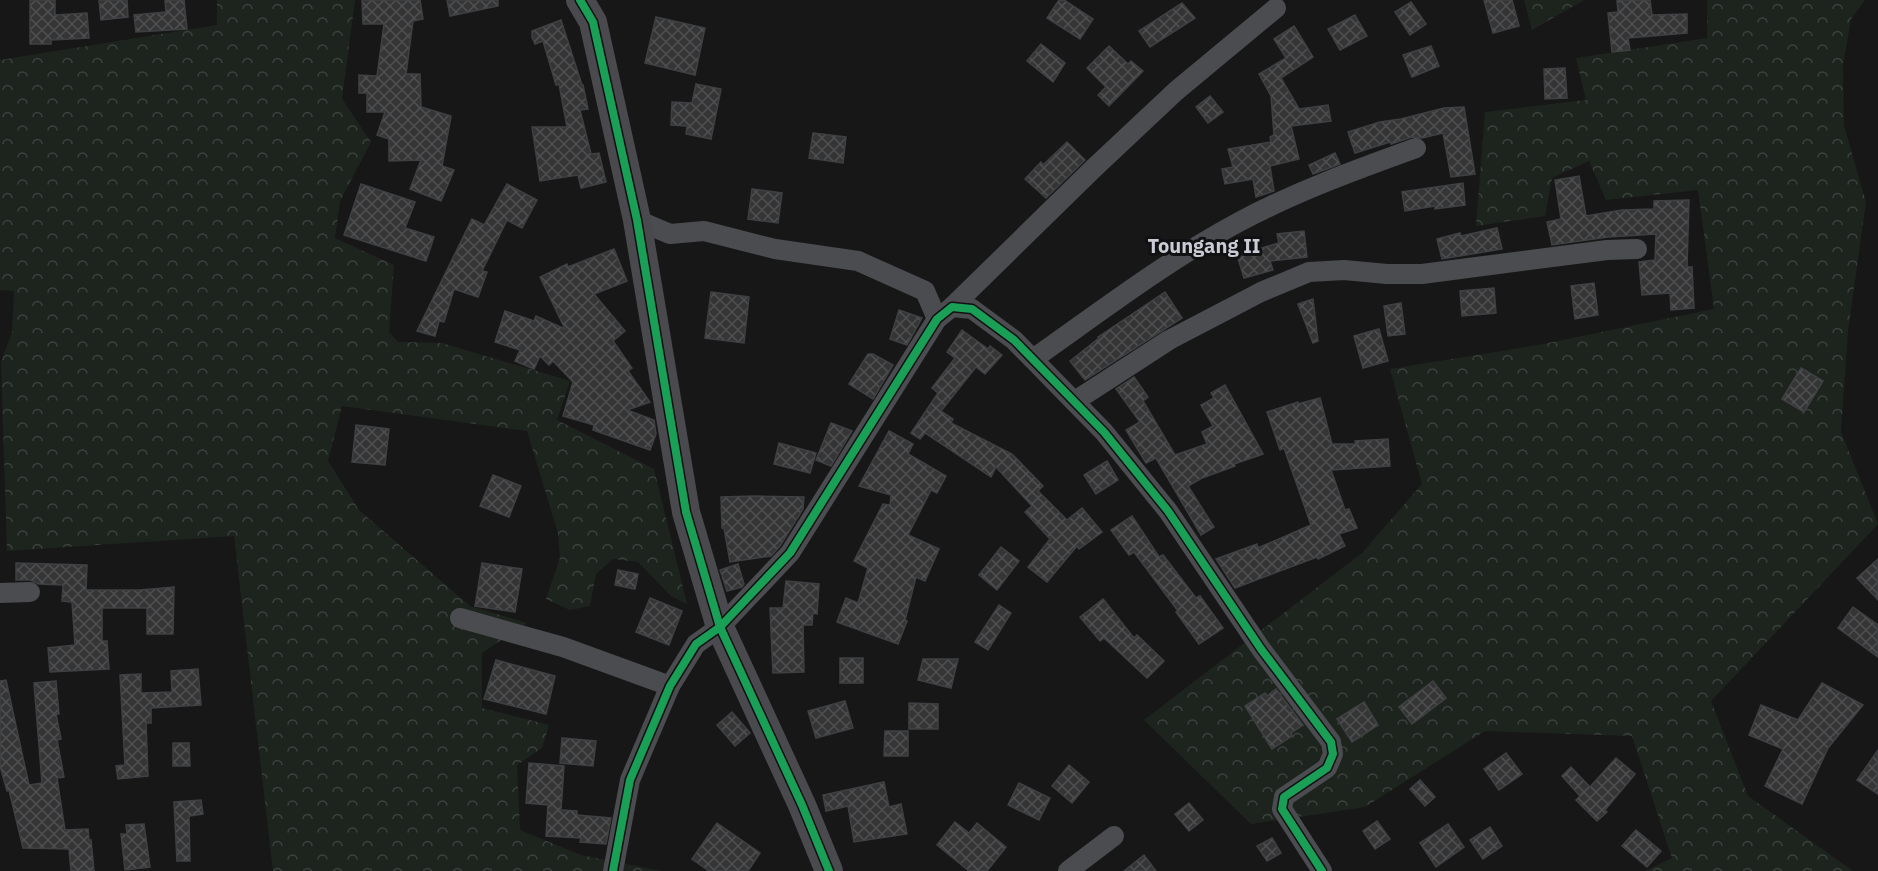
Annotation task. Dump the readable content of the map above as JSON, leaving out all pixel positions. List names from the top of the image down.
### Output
{
  "districts": ["Toungang II"]
}
